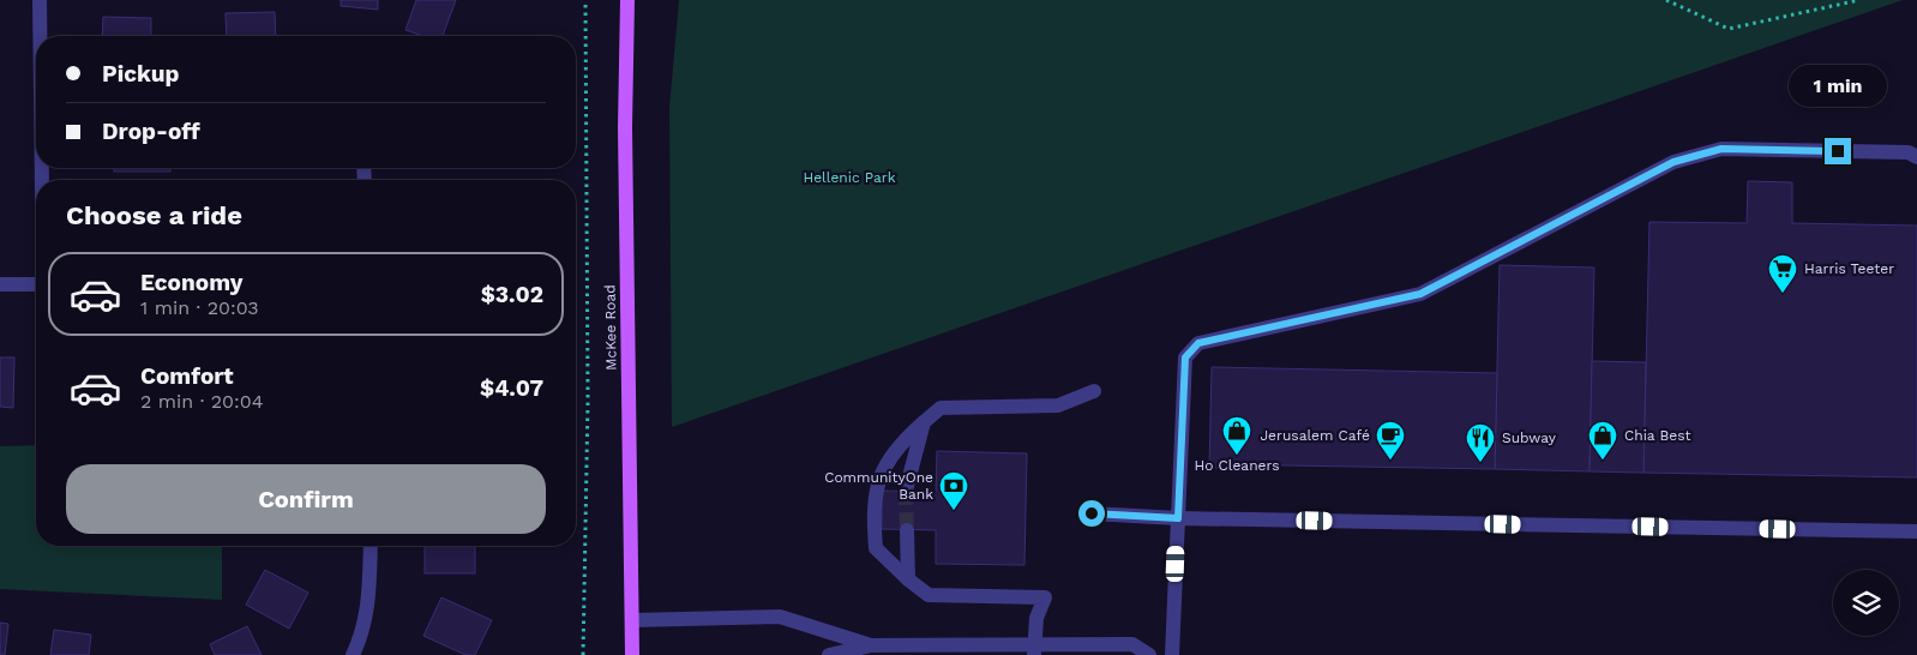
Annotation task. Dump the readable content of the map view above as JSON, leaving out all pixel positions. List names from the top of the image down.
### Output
{
  "streets": {
    "main road": ["McKee Road"]
  },
  "parks": ["Hellenic Park"],
  "places": {
    "supermarket": ["Harris Teeter"],
    "shop": ["Ho Cleaners", "Chia Best"],
    "cafe": ["Jerusalem Café"],
    "restaurant": ["Subway"],
    "bank": ["CommunityOne Bank"]
  },
  "page": {
    "banner": ["Pickup", "Drop-off"],
    "bubble": "1 min",
    "heading": "Choose a ride",
    "list": [
      {
        "name": "Economy",
        "note": "1 min · 20:03",
        "value": "$3.02"
      },
      {
        "name": "Comfort",
        "note": "2 min · 20:04",
        "value": "$4.07"
      }
    ],
    "buttons": "Confirm"
  }
}
